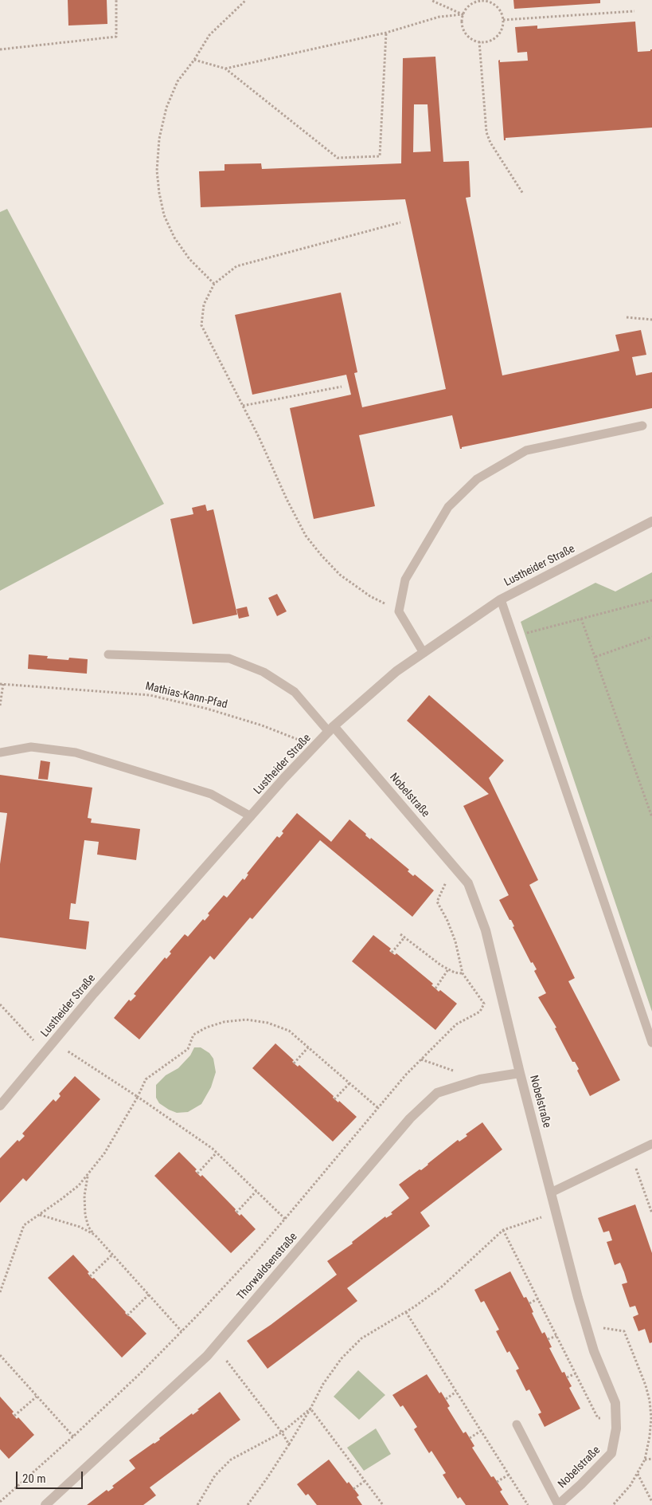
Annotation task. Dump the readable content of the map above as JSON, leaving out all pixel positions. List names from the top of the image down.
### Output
{
  "streets": {
    "street": ["Lustheider Straße", "Nobelstraße", "Thorwaldsenstraße"],
    "path": ["Mathias-Kann-Pfad"]
  },
  "crossings": [
    ["Lustheider Straße", "Mathias-Kann-Pfad"],
    ["Lustheider Straße", "Nobelstraße"],
    ["Nobelstraße", "Thorwaldsenstraße"]
  ],
  "scale_bar": "20 m"
}
